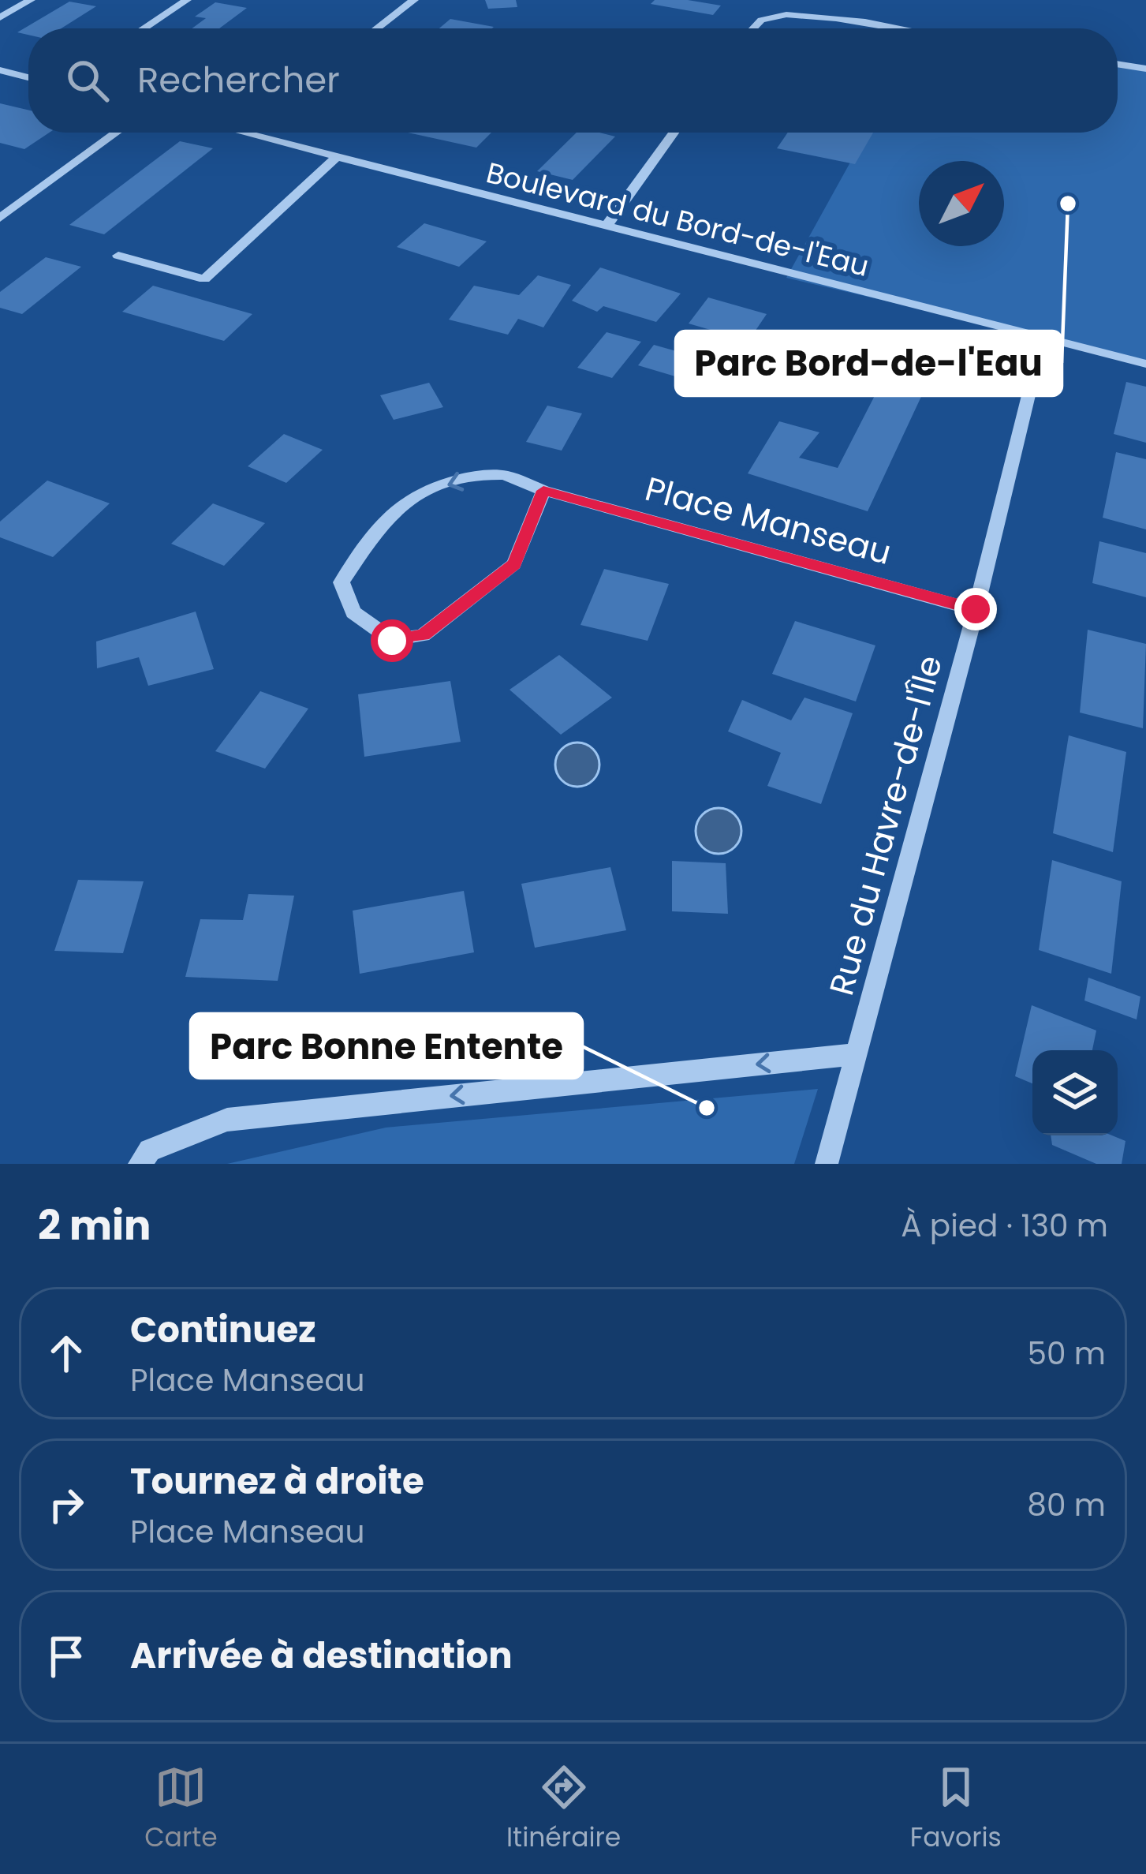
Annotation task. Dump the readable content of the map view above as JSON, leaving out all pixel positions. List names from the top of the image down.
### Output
{
  "streets": {
    "street": ["Boulevard du Bord-de-l'Eau", "Place Manseau", "Rue du Havre-de-l'Île"]
  },
  "crossings": [
    ["Boulevard du Bord-de-l'Eau", "Rue du Havre-de-l'Île"],
    ["Place Manseau", "Rue du Havre-de-l'Île"]
  ],
  "places": ["Parc Bord-de-l'Eau", "Parc Bonne Entente"],
  "north": "top right",
  "page": {
    "search": "Rechercher",
    "heading": ["2 min", "À pied · 130 m"],
    "list": [
      ["Continuez", "Place Manseau", "50 m"],
      ["Tournez à droite", "Place Manseau", "80 m"],
      "Arrivée à destination"
    ],
    "nav": ["Carte", "Itinéraire", "Favoris"]
  }
}
